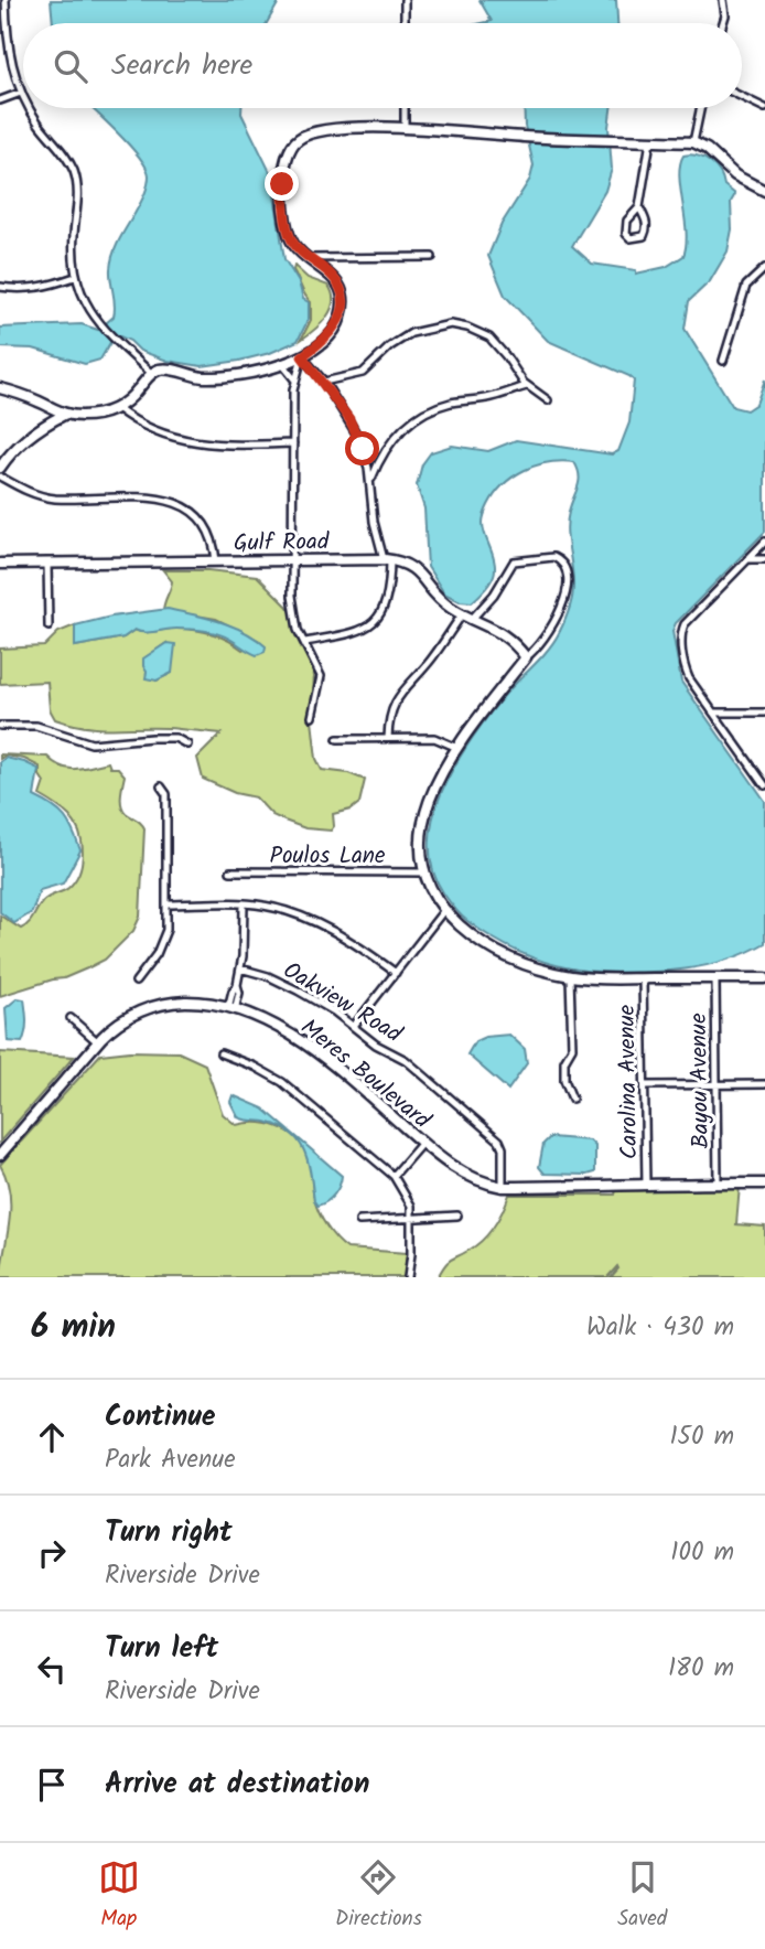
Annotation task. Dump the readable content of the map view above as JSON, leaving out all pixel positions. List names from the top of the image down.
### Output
{
  "streets": {
    "street": [
      "Gulf Road",
      "Poulos Lane",
      "Oakview Road",
      "Meres Boulevard",
      "Bayou Avenue",
      "Carolina Avenue"
    ]
  },
  "crossings": [
    ["Oakview Road", "Meres Boulevard"],
    ["Meres Boulevard", "Bayou Avenue"],
    ["Meres Boulevard", "Carolina Avenue"]
  ],
  "page": {
    "search": "Search here",
    "heading": ["6 min", "Walk · 430 m"],
    "list": [
      ["Continue", "Park Avenue", "150 m"],
      ["Turn right", "Riverside Drive", "100 m"],
      ["Turn left", "Riverside Drive", "180 m"],
      "Arrive at destination"
    ],
    "nav": ["Map", "Directions", "Saved"]
  }
}
